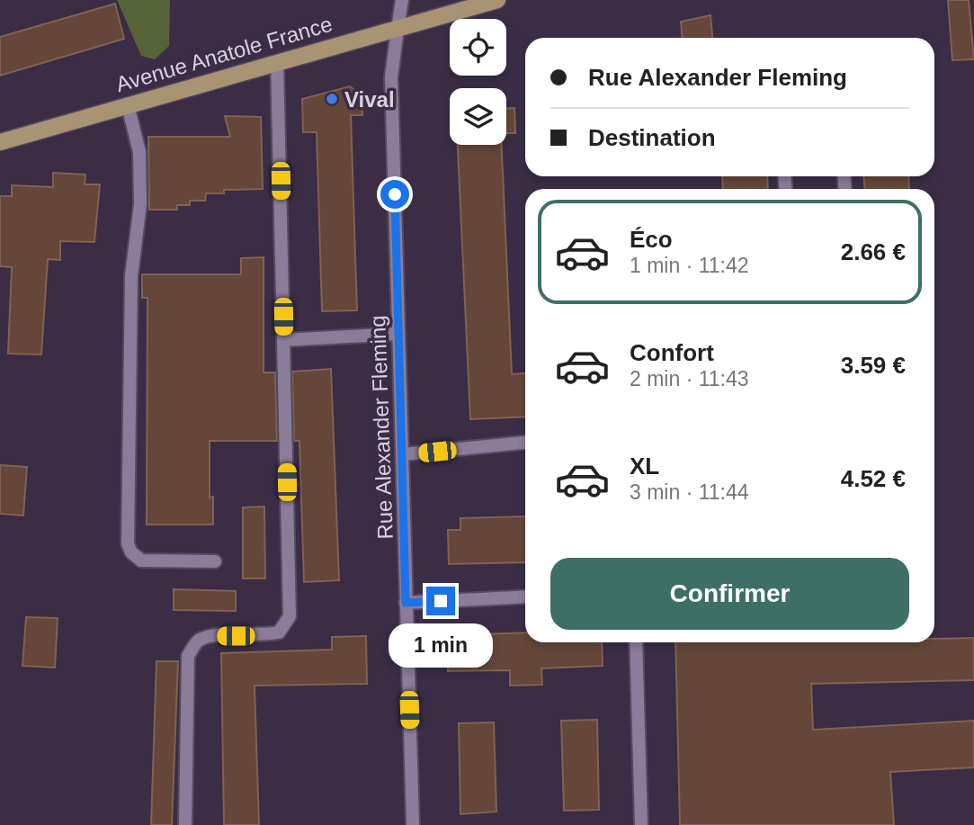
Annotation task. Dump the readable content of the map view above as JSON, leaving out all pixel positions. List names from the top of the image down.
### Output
{
  "streets": {
    "main road": ["Avenue Anatole France"],
    "street": ["Rue Alexander Fleming"]
  },
  "crossings": [
    ["Avenue Anatole France", "Rue Alexander Fleming"]
  ],
  "places": ["Vival"],
  "page": {
    "banner": ["Rue Alexander Fleming", "Destination"],
    "list": [
      {
        "name": "Éco",
        "note": "1 min · 11:42",
        "value": "2.66 €"
      },
      {
        "name": "Confort",
        "note": "2 min · 11:43",
        "value": "3.59 €"
      },
      {
        "name": "XL",
        "note": "3 min · 11:44",
        "value": "4.52 €"
      }
    ],
    "buttons": "Confirmer",
    "bubble": "1 min"
  }
}
